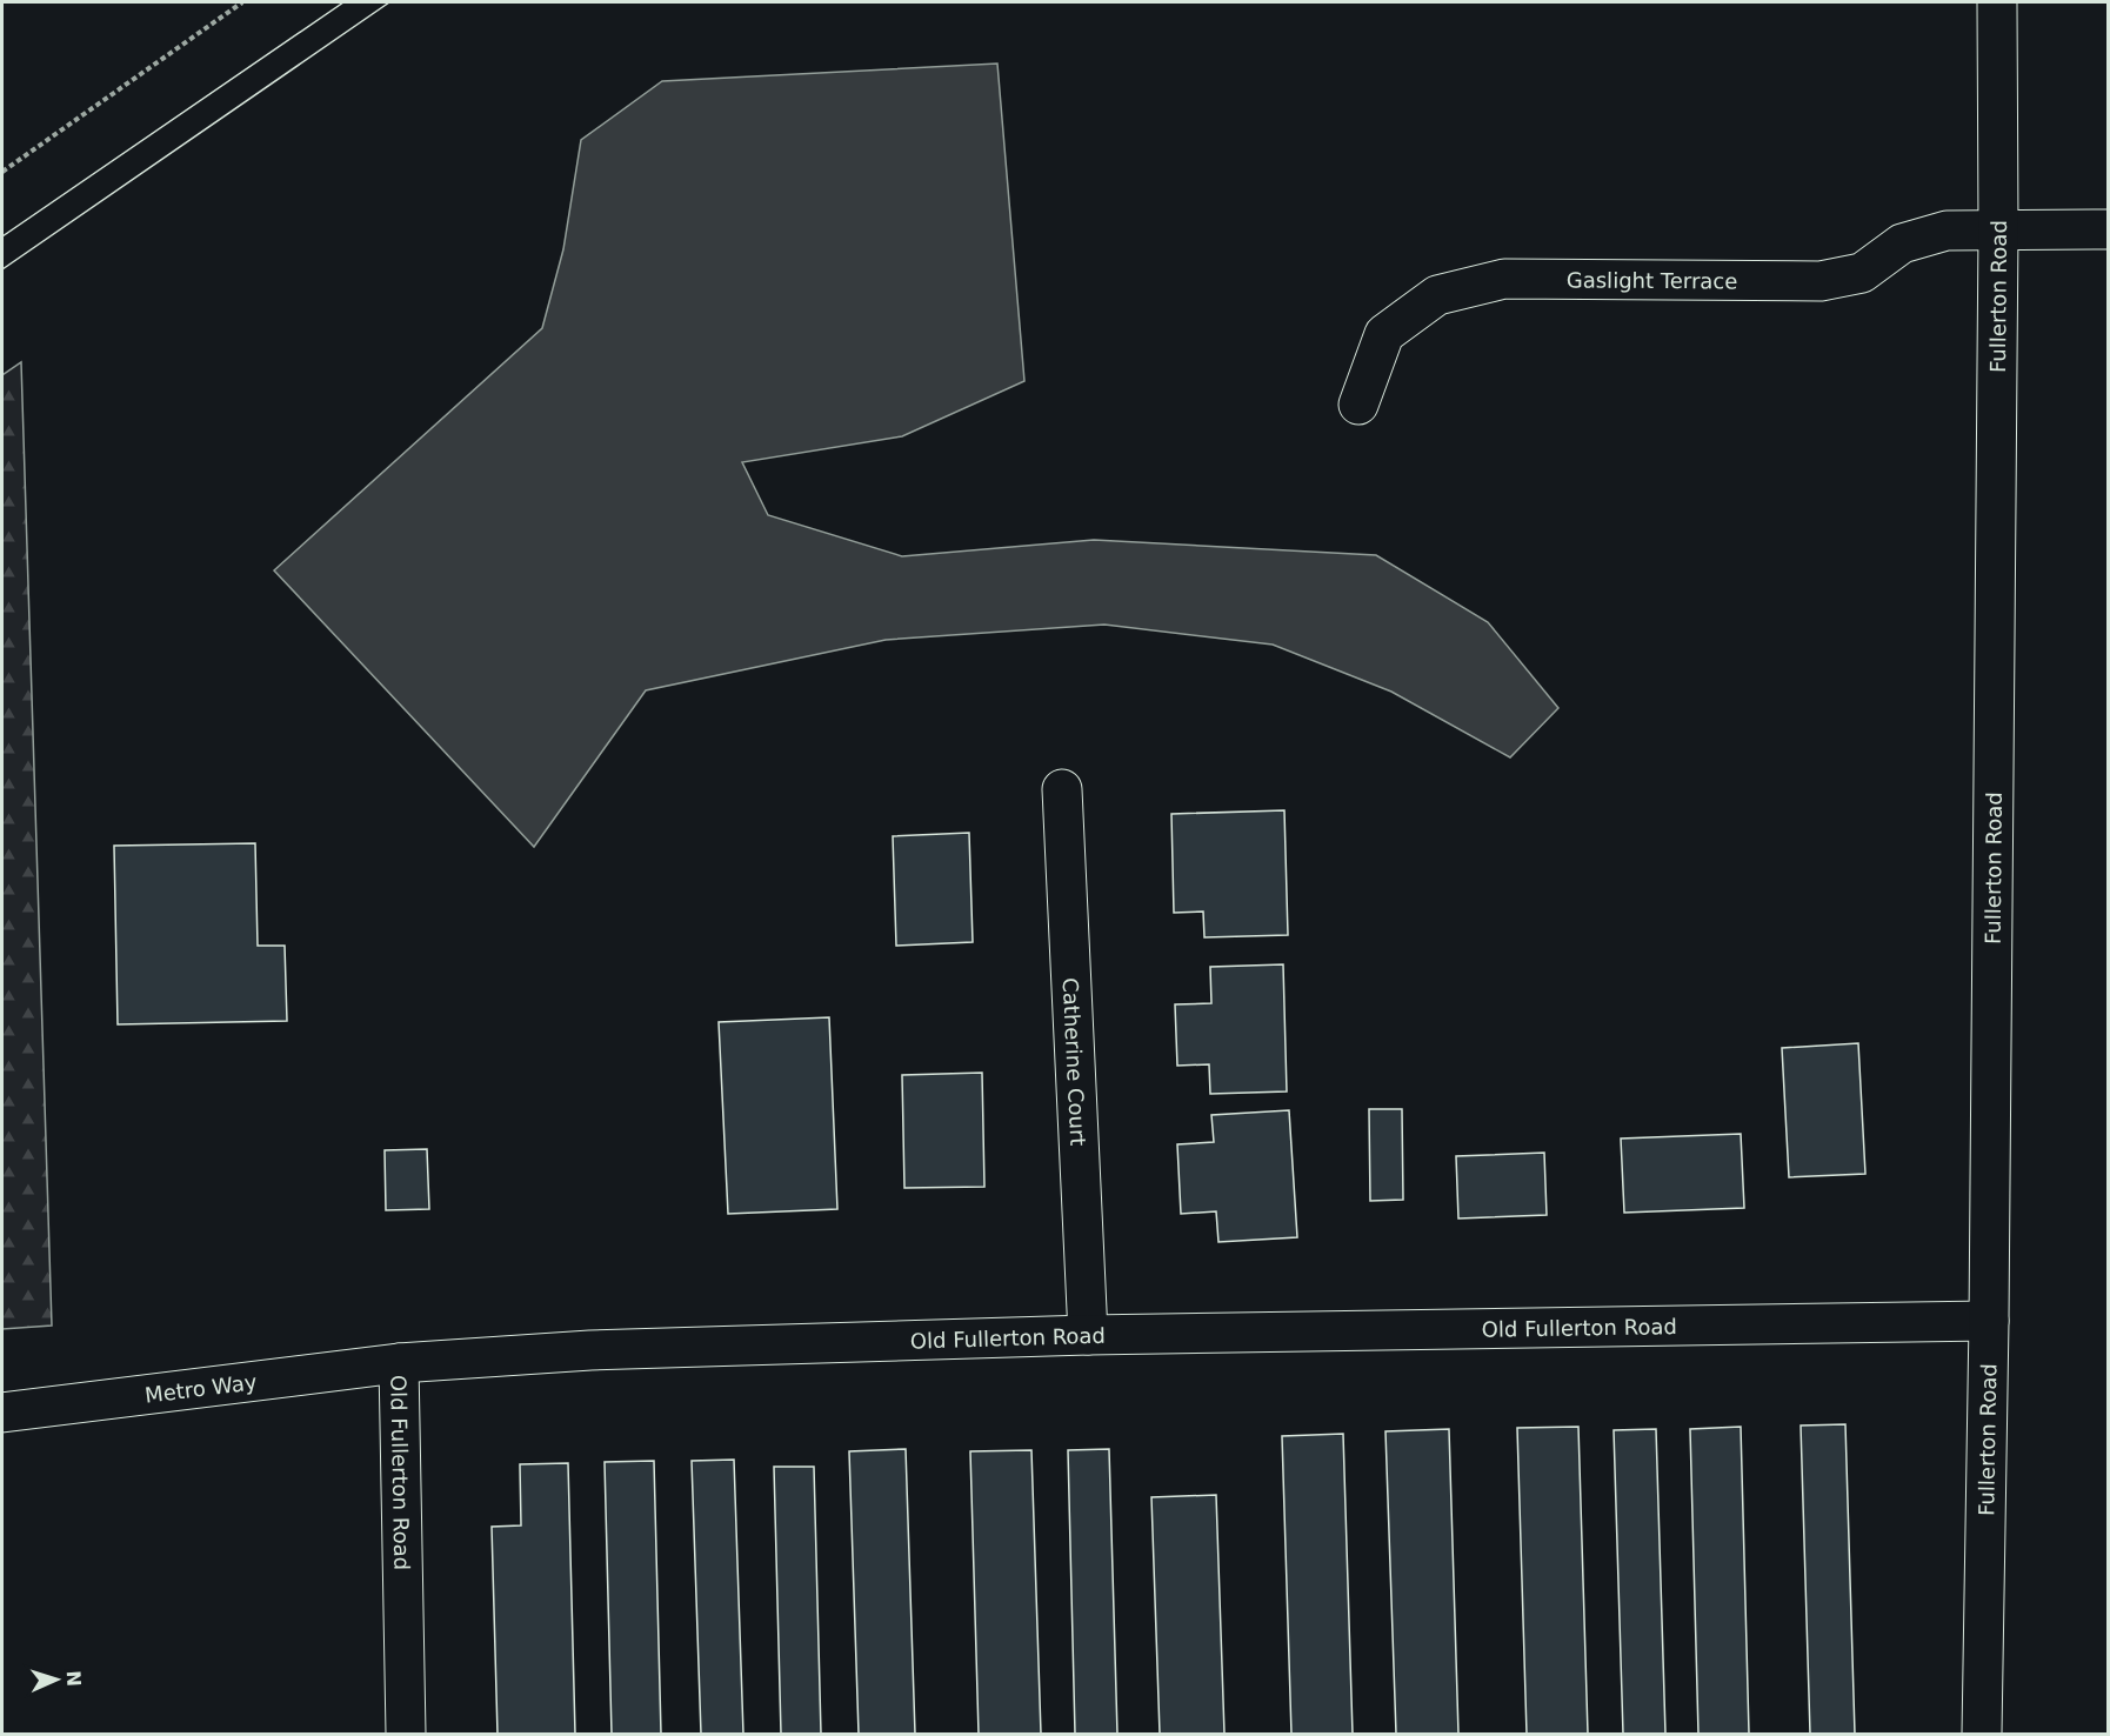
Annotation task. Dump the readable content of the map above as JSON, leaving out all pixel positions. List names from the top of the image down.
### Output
{
  "streets": {
    "street": [
      "Gaslight Terrace",
      "Fullerton Road",
      "Catherine Court",
      "Old Fullerton Road",
      "Metro Way"
    ]
  },
  "crossings": [
    ["Gaslight Terrace", "Fullerton Road"],
    ["Fullerton Road", "Old Fullerton Road"],
    ["Catherine Court", "Old Fullerton Road"],
    ["Old Fullerton Road", "Metro Way"]
  ],
  "north": "right"
}
